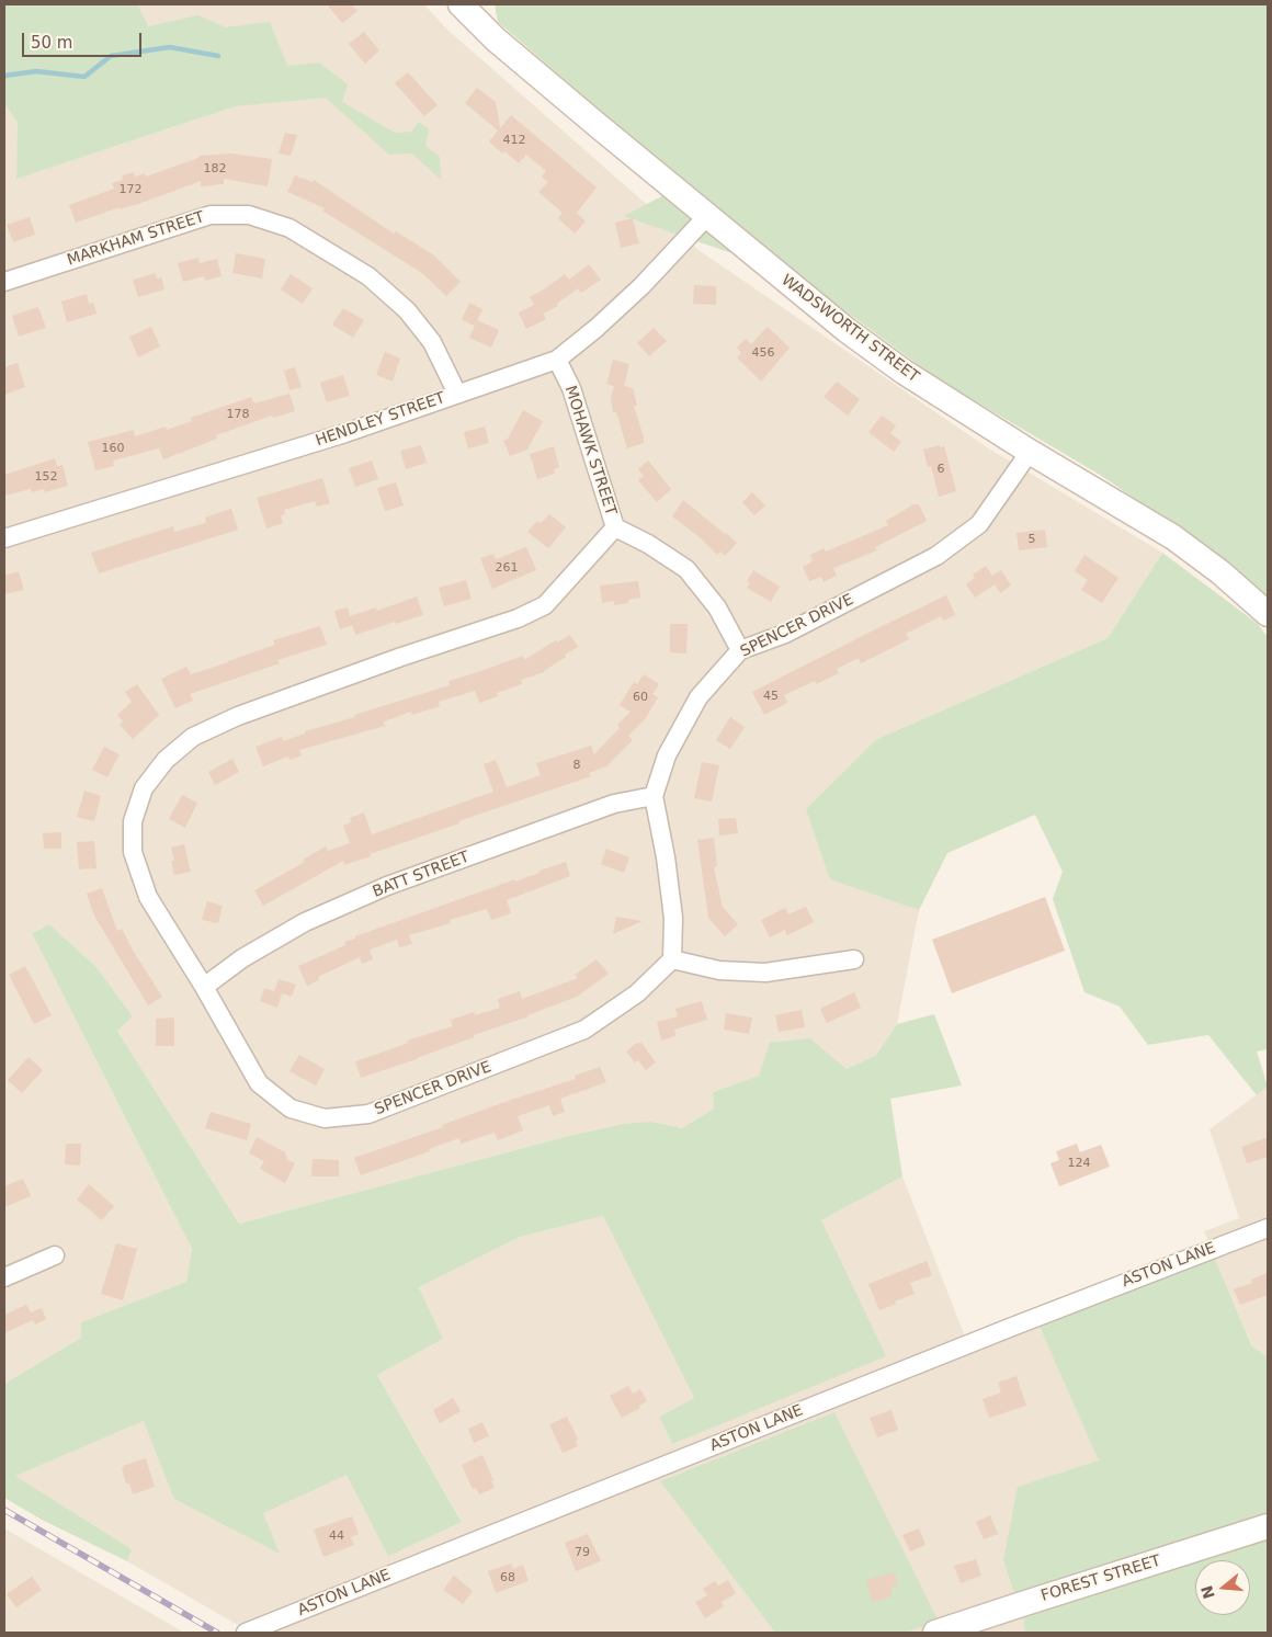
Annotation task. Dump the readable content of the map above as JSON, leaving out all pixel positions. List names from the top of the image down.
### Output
{
  "streets": {
    "street": [
      "MARKHAM STREET",
      "WADSWORTH STREET",
      "HENDLEY STREET",
      "MOHAWK STREET",
      "SPENCER DRIVE",
      "BATT STREET",
      "ASTON LANE",
      "FOREST STREET"
    ]
  },
  "crossings": [
    ["MARKHAM STREET", "HENDLEY STREET"],
    ["WADSWORTH STREET", "HENDLEY STREET"],
    ["WADSWORTH STREET", "SPENCER DRIVE"],
    ["HENDLEY STREET", "MOHAWK STREET"],
    ["MOHAWK STREET", "SPENCER DRIVE"],
    ["SPENCER DRIVE", "BATT STREET"]
  ],
  "house_numbers": [
    "412",
    "182",
    "172",
    "456",
    "178",
    "160",
    "6",
    "152",
    "5",
    "261",
    "45",
    "60",
    "8",
    "124",
    "44",
    "79",
    "68"
  ],
  "scale_bar": "50 m",
  "north": "left"
}
